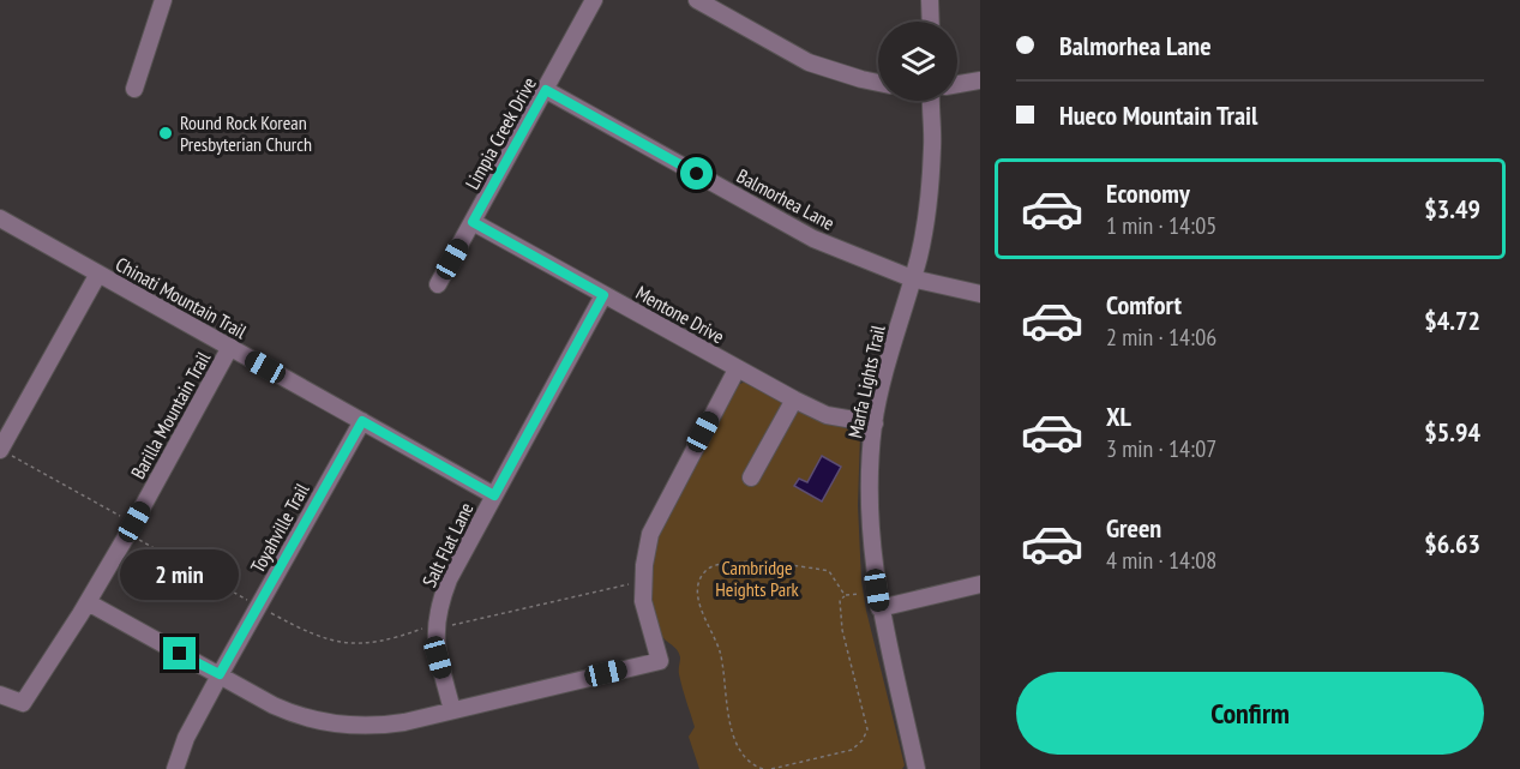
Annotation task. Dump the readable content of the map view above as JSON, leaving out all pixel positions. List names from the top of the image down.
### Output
{
  "streets": {
    "street": [
      "Limpia Creek Drive",
      "Balmorhea Lane",
      "Chinati Mountain Trail",
      "Mentone Drive",
      "Marfa Lights Trail",
      "Barilla Mountain Trail",
      "Toyahville Trail",
      "Salt Flat Lane"
    ]
  },
  "crossings": [
    ["Limpia Creek Drive", "Balmorhea Lane"],
    ["Limpia Creek Drive", "Mentone Drive"],
    ["Balmorhea Lane", "Marfa Lights Trail"],
    ["Chinati Mountain Trail", "Barilla Mountain Trail"],
    ["Chinati Mountain Trail", "Toyahville Trail"],
    ["Chinati Mountain Trail", "Salt Flat Lane"],
    ["Mentone Drive", "Marfa Lights Trail"],
    ["Mentone Drive", "Salt Flat Lane"]
  ],
  "parks": ["Cambridge Heights Park"],
  "places": ["Round Rock Korean Presbyterian Church"],
  "page": {
    "banner": ["Balmorhea Lane", "Hueco Mountain Trail"],
    "list": [
      {
        "name": "Economy",
        "note": "1 min · 14:05",
        "value": "$3.49"
      },
      {
        "name": "Comfort",
        "note": "2 min · 14:06",
        "value": "$4.72"
      },
      {
        "name": "XL",
        "note": "3 min · 14:07",
        "value": "$5.94"
      },
      {
        "name": "Green",
        "note": "4 min · 14:08",
        "value": "$6.63"
      }
    ],
    "bubble": "2 min",
    "buttons": "Confirm"
  }
}
